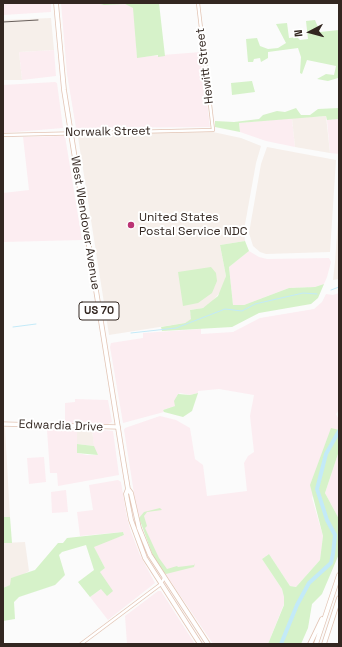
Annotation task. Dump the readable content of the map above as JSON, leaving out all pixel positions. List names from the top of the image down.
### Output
{
  "streets": {
    "highway": ["West Wendover Avenue", "US 70"],
    "main road": ["Edwardia Drive"],
    "street": ["Hewitt Street", "Norwalk Street"]
  },
  "crossings": [
    ["Hewitt Street", "Norwalk Street"],
    ["Norwalk Street", "West Wendover Avenue"],
    ["West Wendover Avenue", "Edwardia Drive"]
  ],
  "places": ["United States Postal Service NDC"],
  "north": "left"
}
